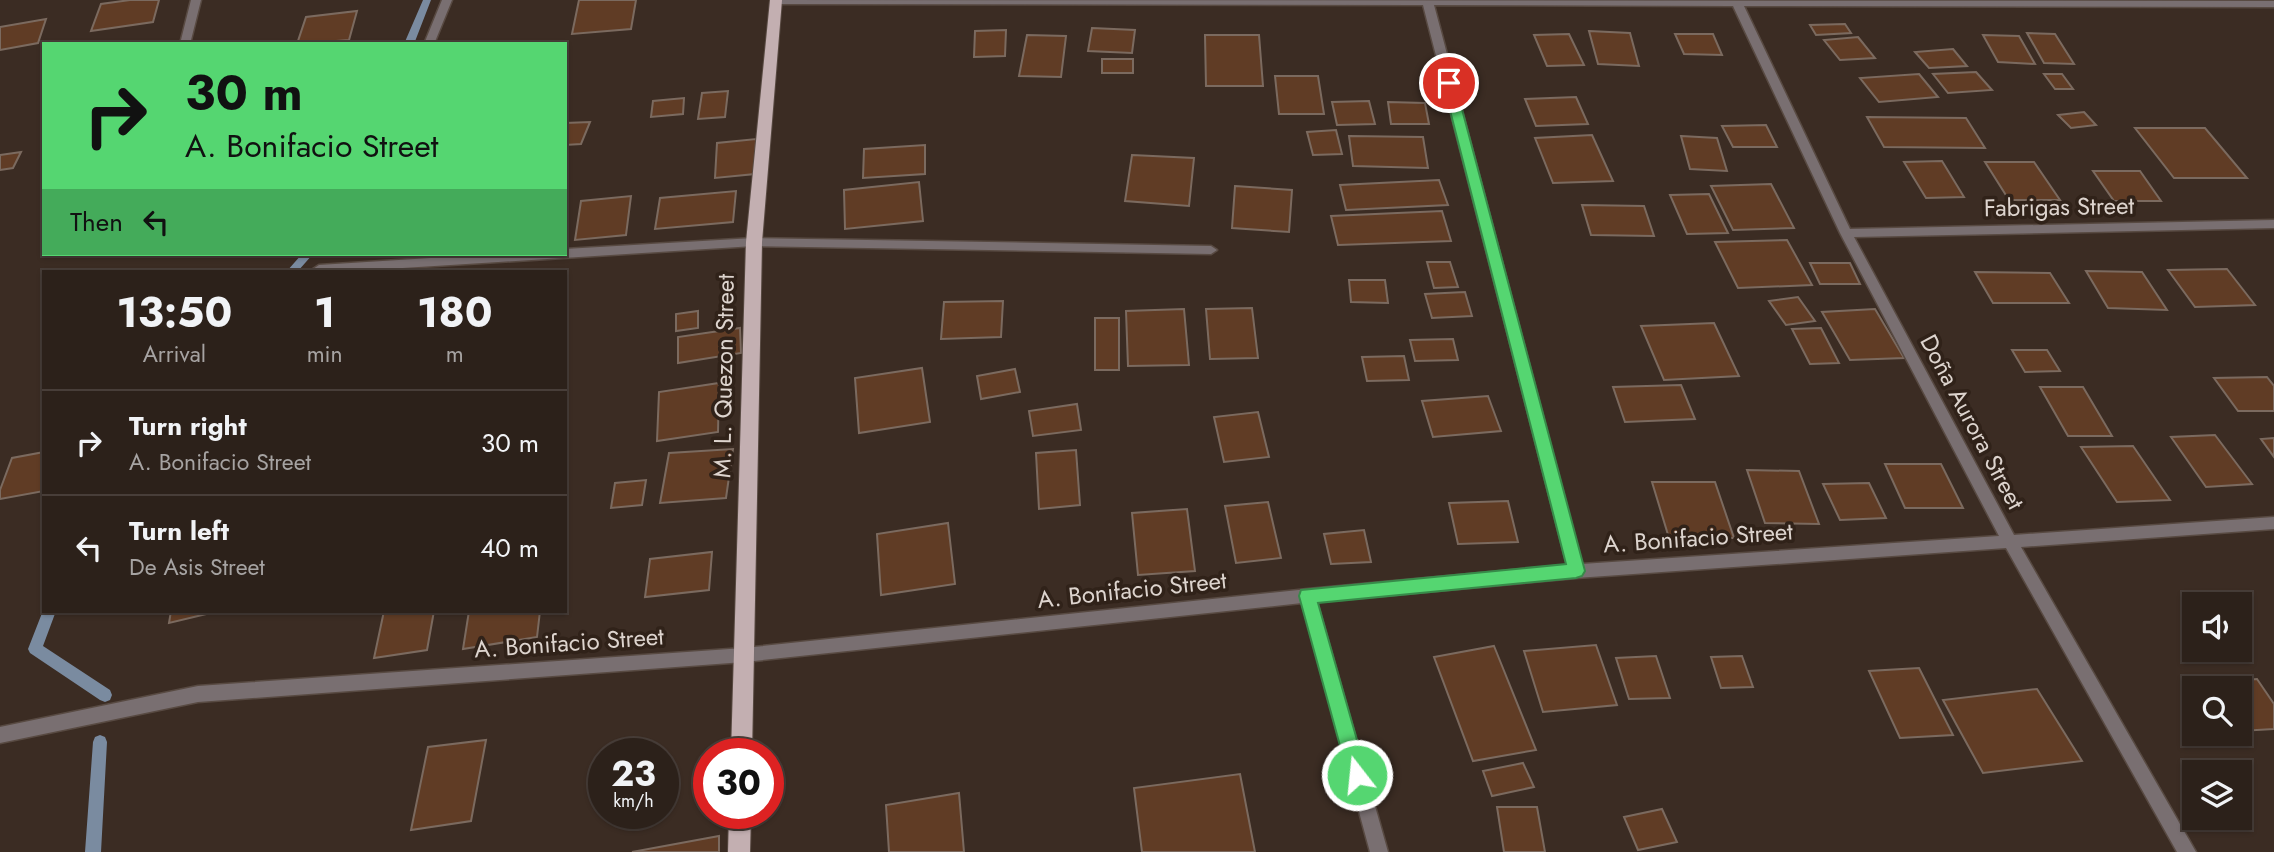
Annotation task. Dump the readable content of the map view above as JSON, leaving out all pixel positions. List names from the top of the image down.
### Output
{
  "streets": {
    "main road": ["M. L. Quezon Street"],
    "street": ["Fabrigas Street", "Doña Aurora Street", "A. Bonifacio Street"]
  },
  "crossings": [
    ["Fabrigas Street", "Doña Aurora Street"],
    ["M. L. Quezon Street", "A. Bonifacio Street"],
    ["Doña Aurora Street", "A. Bonifacio Street"]
  ],
  "page": {
    "turn": ["30 m", "A. Bonifacio Street"],
    "then": "Then",
    "eta": [
      "13:50",
      "Arrival",
      "1",
      "min",
      "180",
      "m"
    ],
    "list": [
      {
        "name": "Turn right",
        "note": "A. Bonifacio Street",
        "value": "30 m"
      },
      {
        "name": "Turn left",
        "note": "De Asis Street",
        "value": "40 m"
      }
    ],
    "speed": "23 km/h",
    "limit": "30"
  }
}
